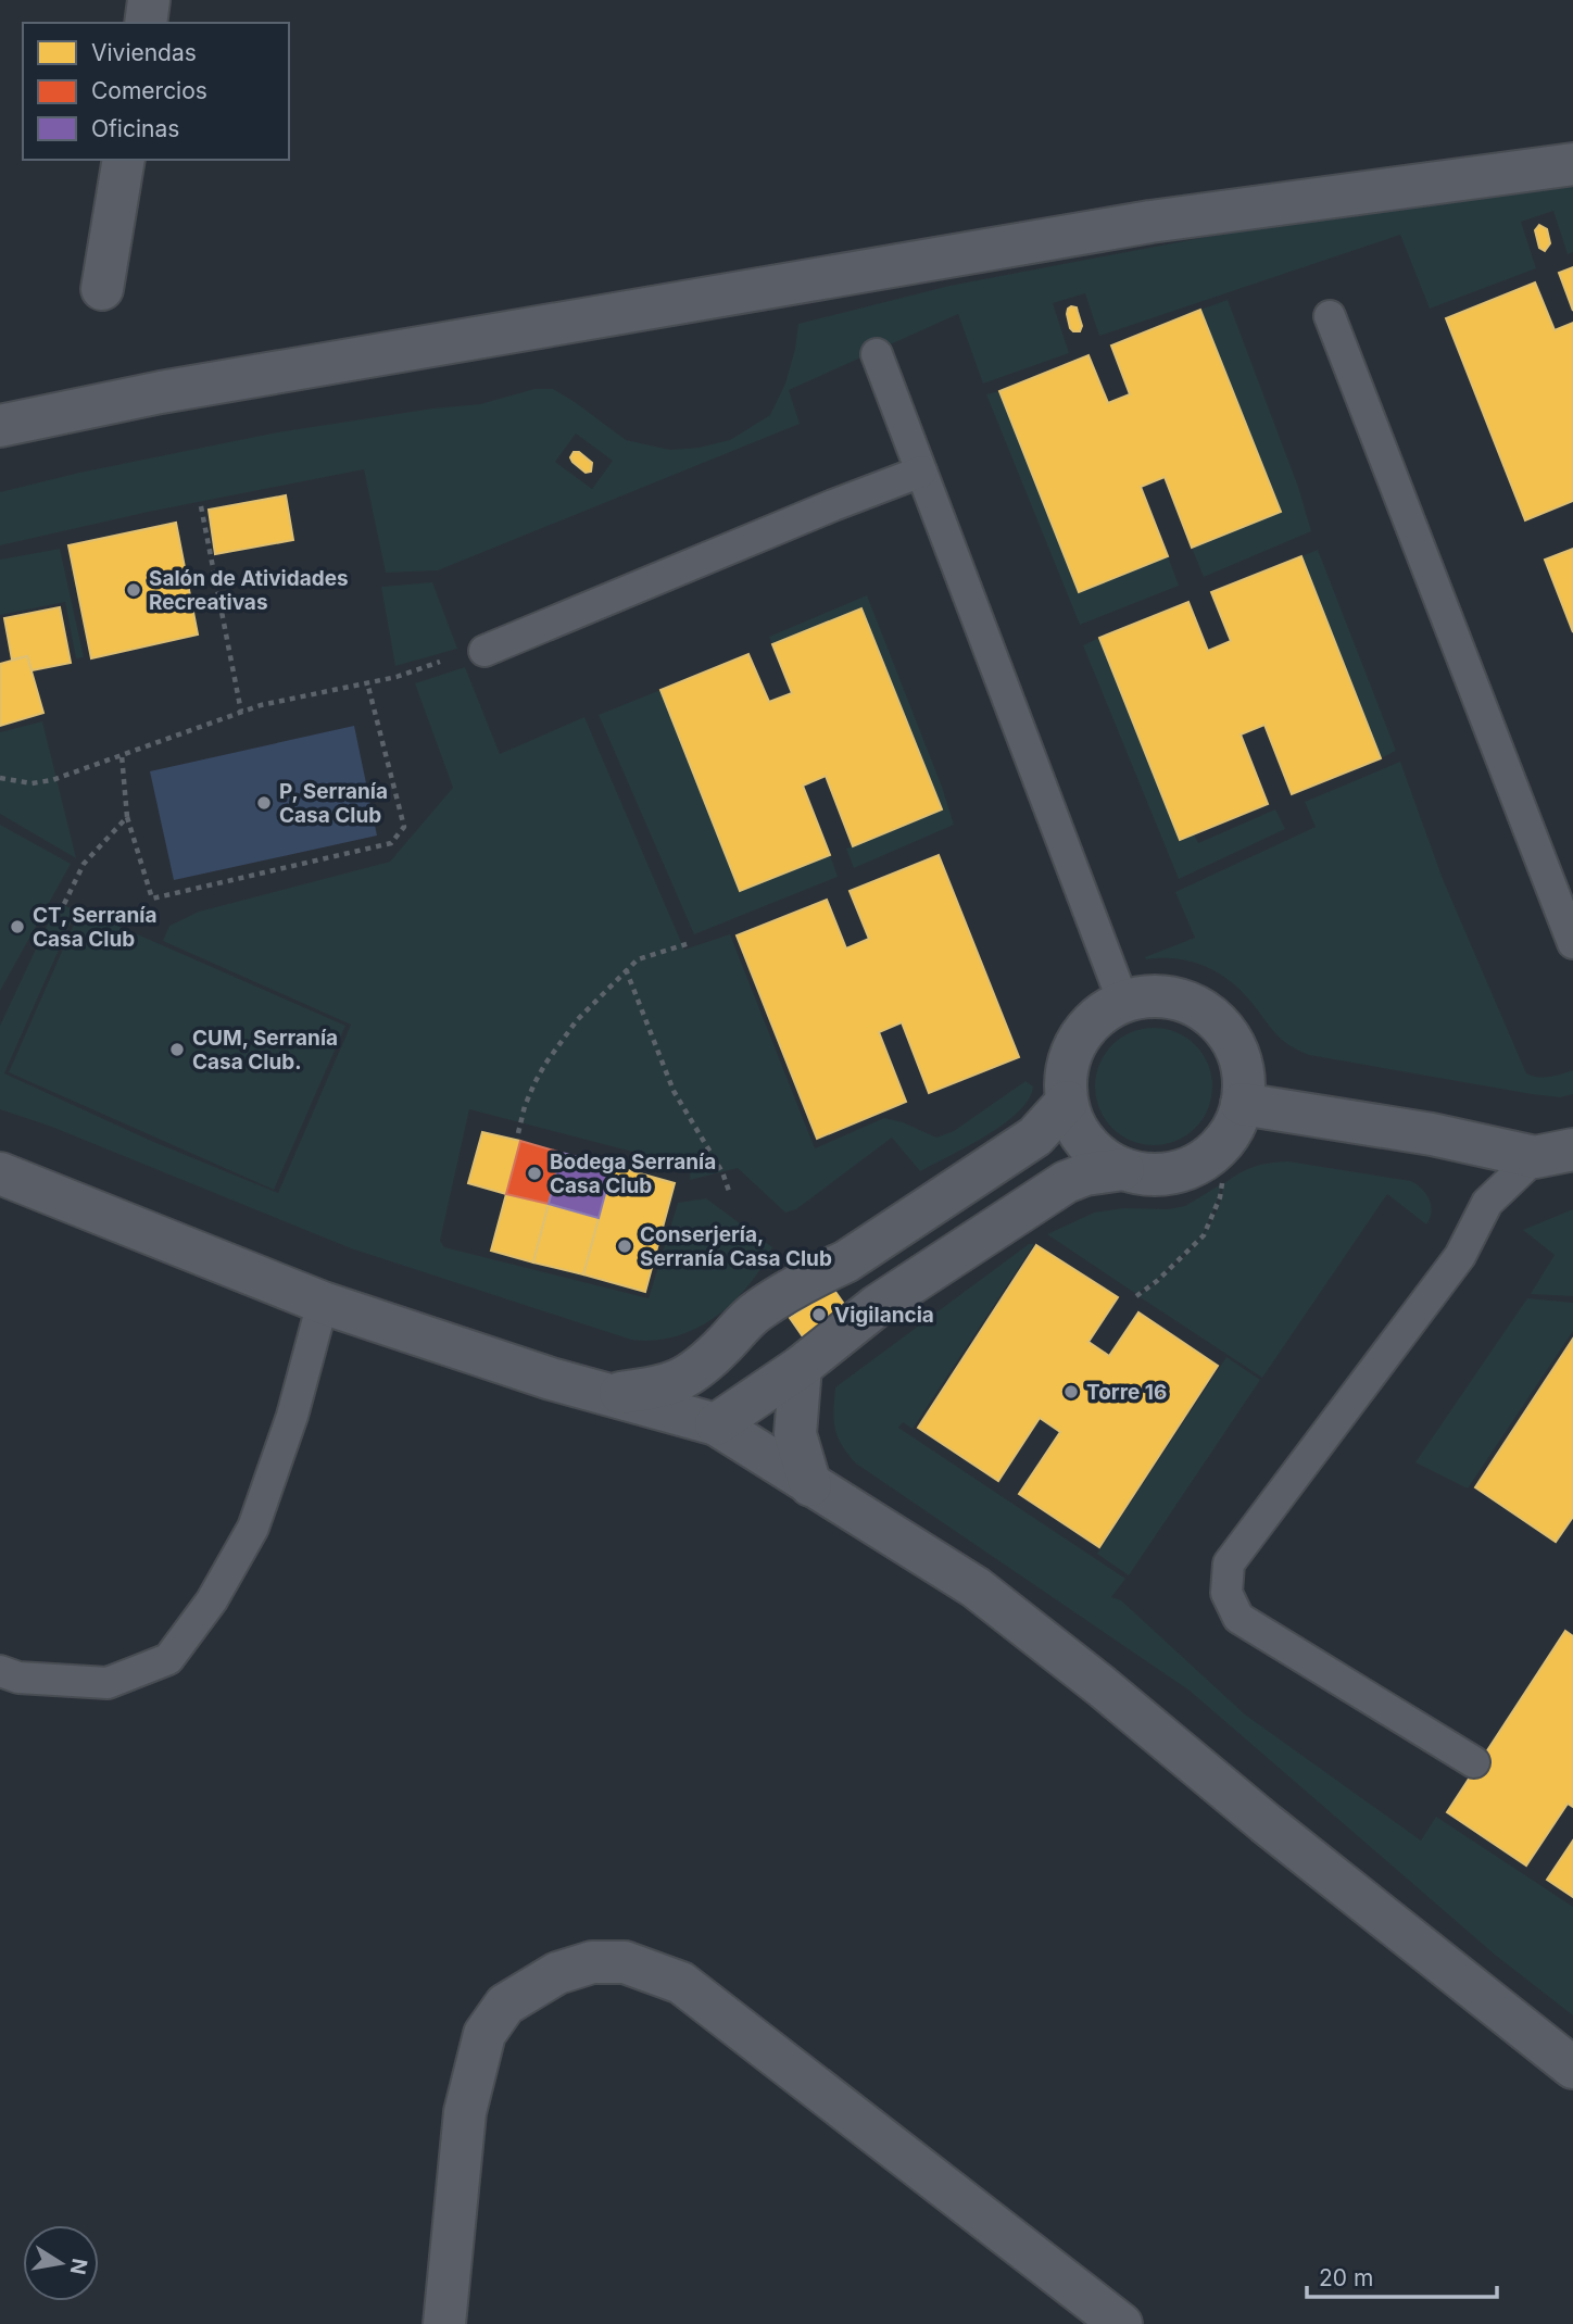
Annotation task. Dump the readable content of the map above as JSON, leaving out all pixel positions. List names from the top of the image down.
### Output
{
  "places": [
    "Salón de Atividades Recreativas",
    "P, Serranía Casa Club",
    "CT, Serranía Casa Club",
    "CUM, Serranía Casa Club.",
    "Bodega Serranía Casa Club",
    "Conserjería, Serranía Casa Club",
    "Vigilancia",
    "Torre 16"
  ],
  "legend": ["Viviendas", "Comercios", "Oficinas"],
  "scale_bar": "20 m",
  "north": "right"
}
